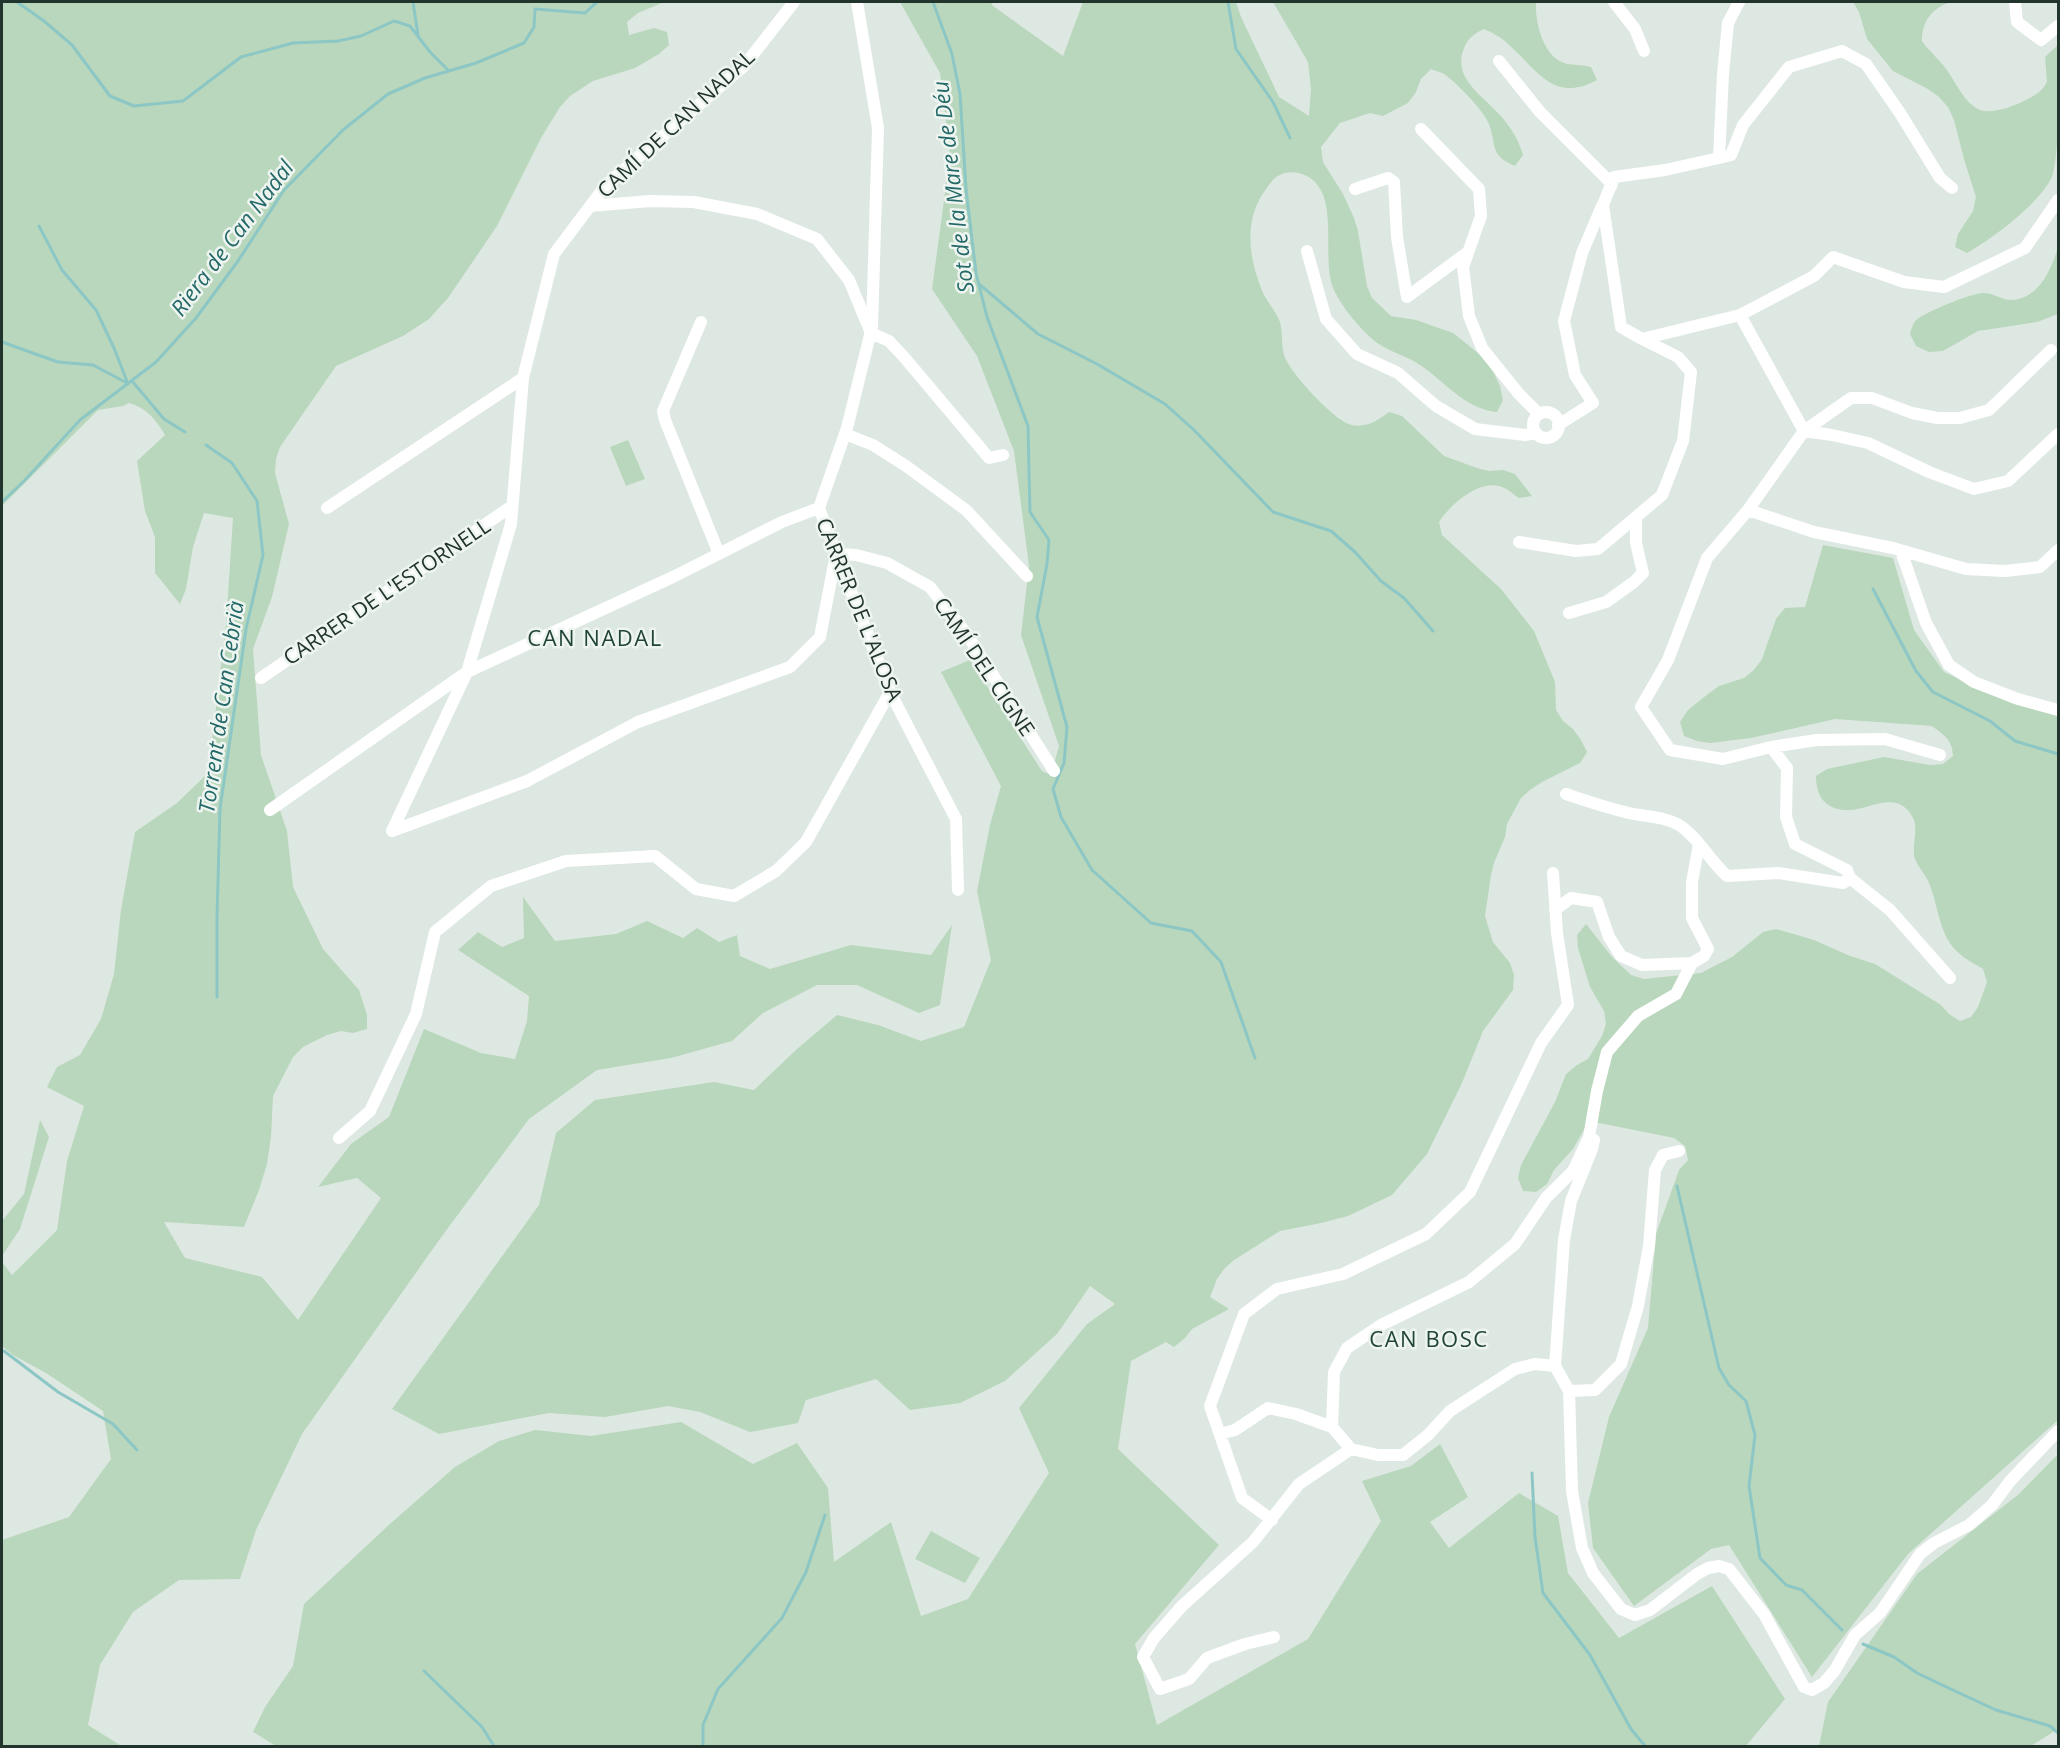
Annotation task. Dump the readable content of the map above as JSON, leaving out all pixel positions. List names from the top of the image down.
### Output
{
  "streets": {
    "street": [
      "CAMÍ DE CAN NADAL",
      "CARRER DE L'ESTORNELL",
      "CARRER DE L'ALOSA",
      "CAMÍ DEL CIGNE"
    ]
  },
  "crossings": [
    ["CAMÍ DE CAN NADAL", "CARRER DE L'ESTORNELL"],
    ["CAMÍ DE CAN NADAL", "CARRER DE L'ALOSA"],
    ["CAMÍ DE CAN NADAL", "CAMÍ DEL CIGNE"],
    ["CARRER DE L'ALOSA", "CAMÍ DEL CIGNE"]
  ],
  "districts": ["CAN NADAL", "CAN BOSC"],
  "water": ["Sot de la Mare de Déu", "Riera de Can Nadal", "Torrent de Can Cebrià"]
}
